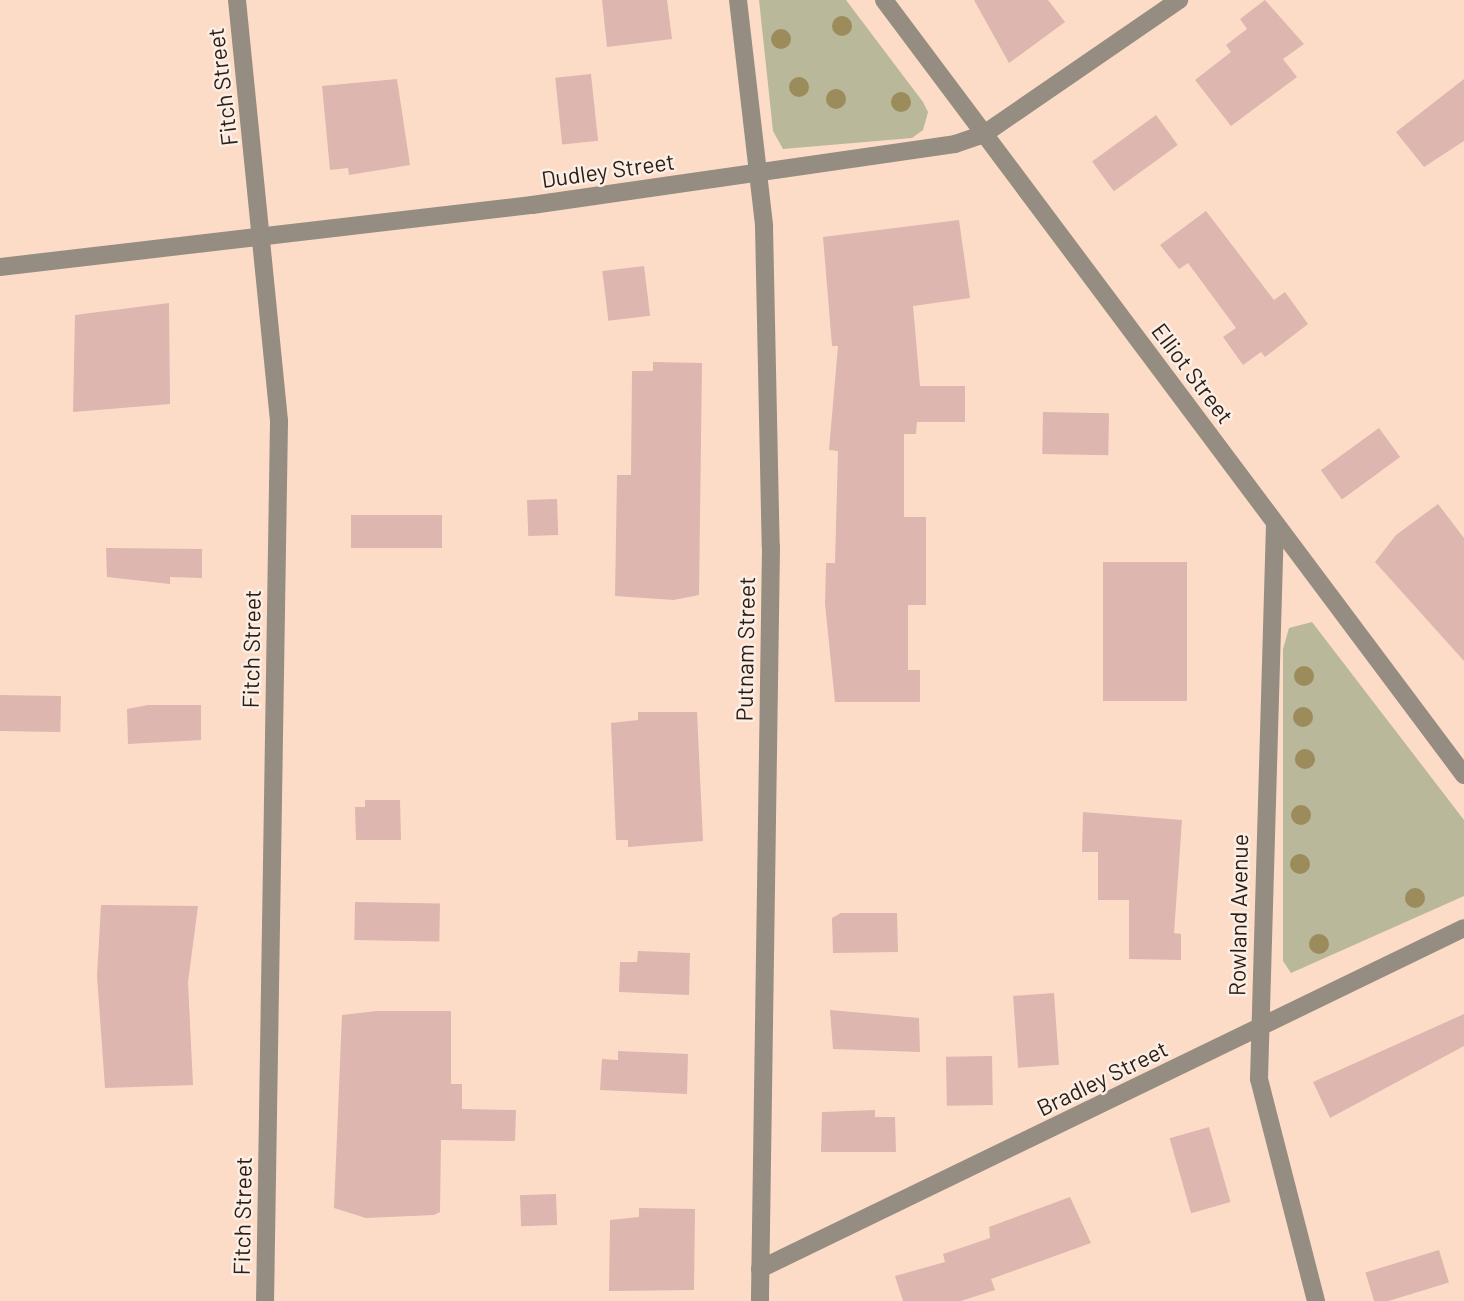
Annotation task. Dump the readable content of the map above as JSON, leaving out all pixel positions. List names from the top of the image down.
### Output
{
  "streets": {
    "street": [
      "Fitch Street",
      "Dudley Street",
      "Elliot Street",
      "Putnam Street",
      "Rowland Avenue",
      "Bradley Street"
    ]
  },
  "crossings": [
    ["Fitch Street", "Dudley Street"],
    ["Dudley Street", "Elliot Street"],
    ["Dudley Street", "Putnam Street"],
    ["Elliot Street", "Rowland Avenue"],
    ["Putnam Street", "Bradley Street"],
    ["Rowland Avenue", "Bradley Street"]
  ]
}
